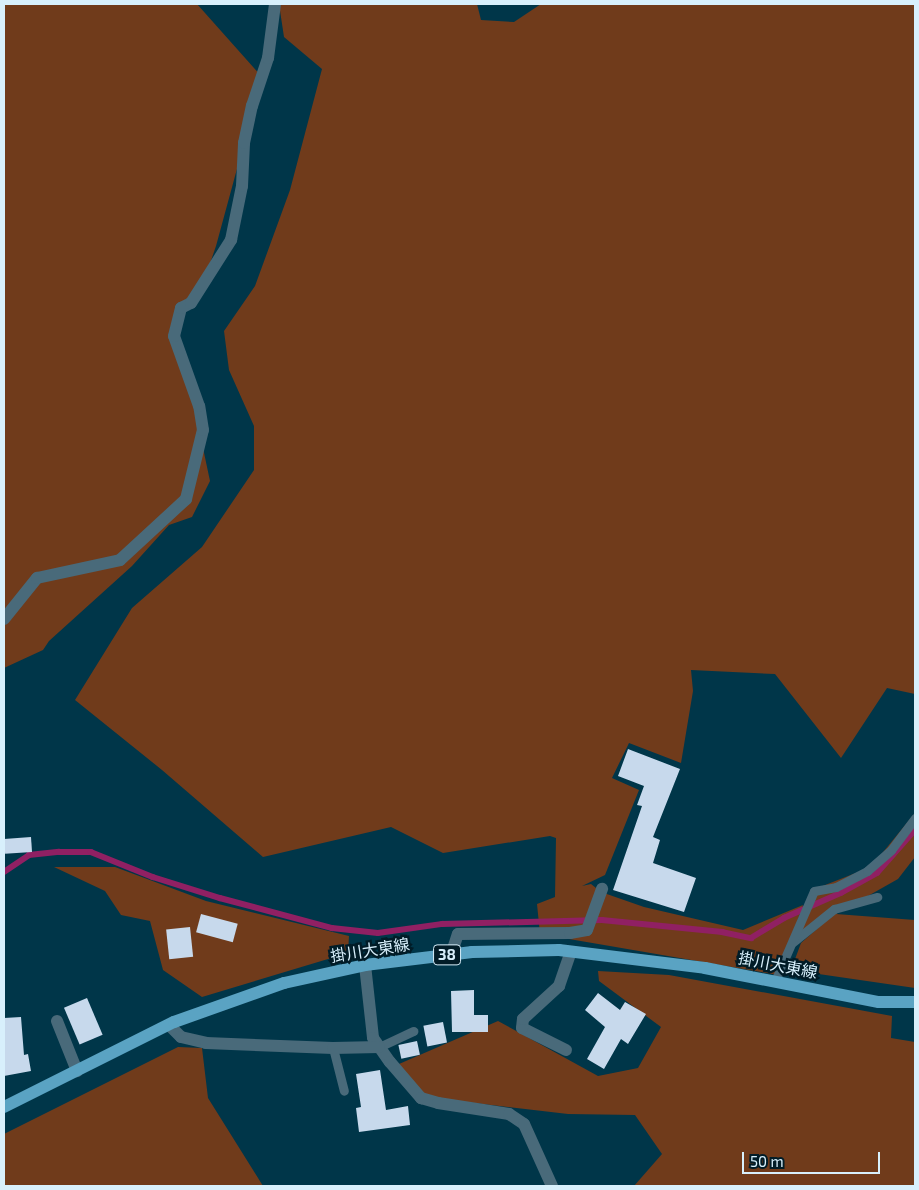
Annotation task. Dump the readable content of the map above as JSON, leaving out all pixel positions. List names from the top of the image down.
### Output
{
  "streets": {
    "main road": ["掛川大東線", "38"]
  },
  "scale_bar": "50 m"
}
